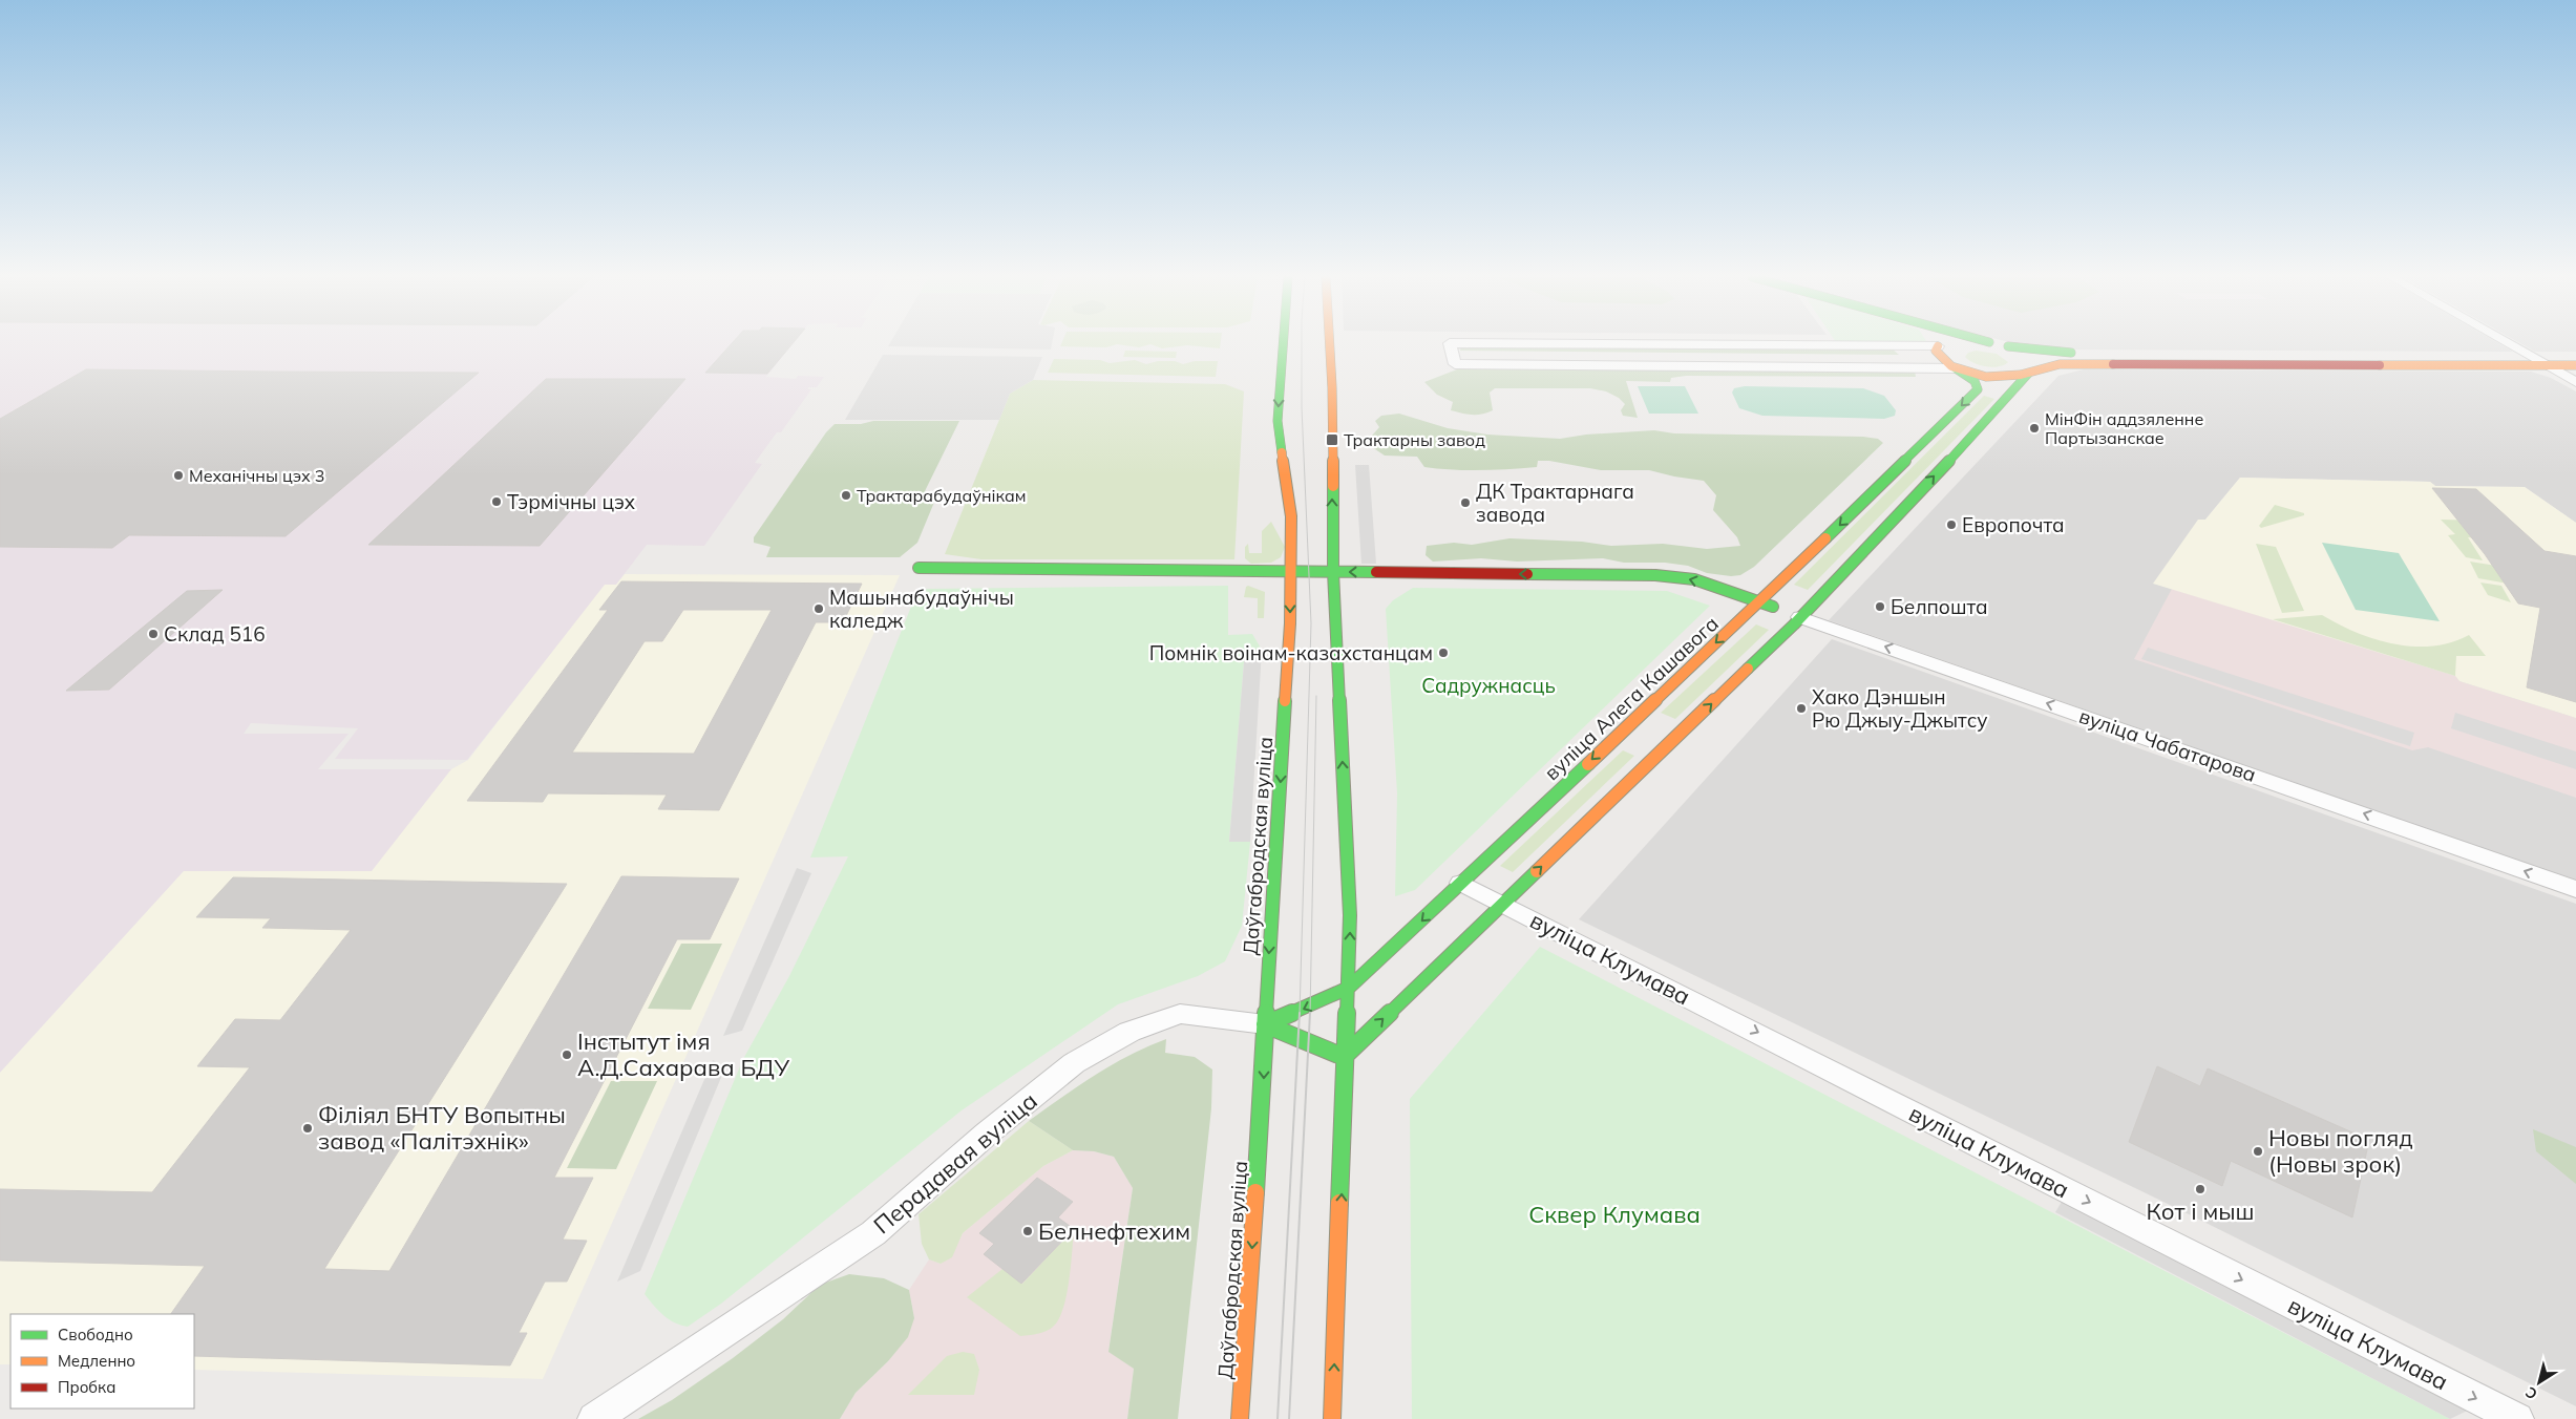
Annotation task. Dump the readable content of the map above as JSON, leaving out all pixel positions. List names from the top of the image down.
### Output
{
  "streets": {
    "main road": [
      "вуліца Алега Кашавога",
      "вуліца Чабатарова",
      "Даўгабродская вуліца",
      "Перадавая вуліца"
    ],
    "street": ["вуліца Клумава"]
  },
  "crossings": [
    ["вуліца Алега Кашавога", "вуліца Чабатарова"],
    ["вуліца Алега Кашавога", "Даўгабродская вуліца"],
    ["вуліца Алега Кашавога", "вуліца Клумава"],
    ["вуліца Алега Кашавога", "Перадавая вуліца"],
    ["вуліца Чабатарова", "Даўгабродская вуліца"],
    ["Даўгабродская вуліца", "Перадавая вуліца"]
  ],
  "one_way": ["вуліца Чабатарова", "вуліца Клумава"],
  "parks": ["Садружнасць", "Сквер Клумава"],
  "places": {
    "other": [
      "МінФін аддзяленне Партызанскае",
      "Механічны цэх 3",
      "Трактарабудаўнікам",
      "Тэрмічны цэх",
      "ДК Трактарнага завода",
      "Европочта",
      "Белпошта",
      "Машынабудаўнічы каледж",
      "Склад 516",
      "Помнік воінам-казахстанцам",
      "Хако Дэншын Рю Джыу-Джытсу",
      "Інстытут імя А.Д.Сахарава БДУ",
      "Філіял БНТУ Вопытны завод «Палітэхнік»",
      "Новы погляд (Новы зрок)",
      "Кот і мыш",
      "Белнефтехим"
    ],
    "transit": ["Трактарны завод"]
  },
  "legend": ["Свободно", "Медленно", "Пробка"],
  "north": "bottom left"
}
